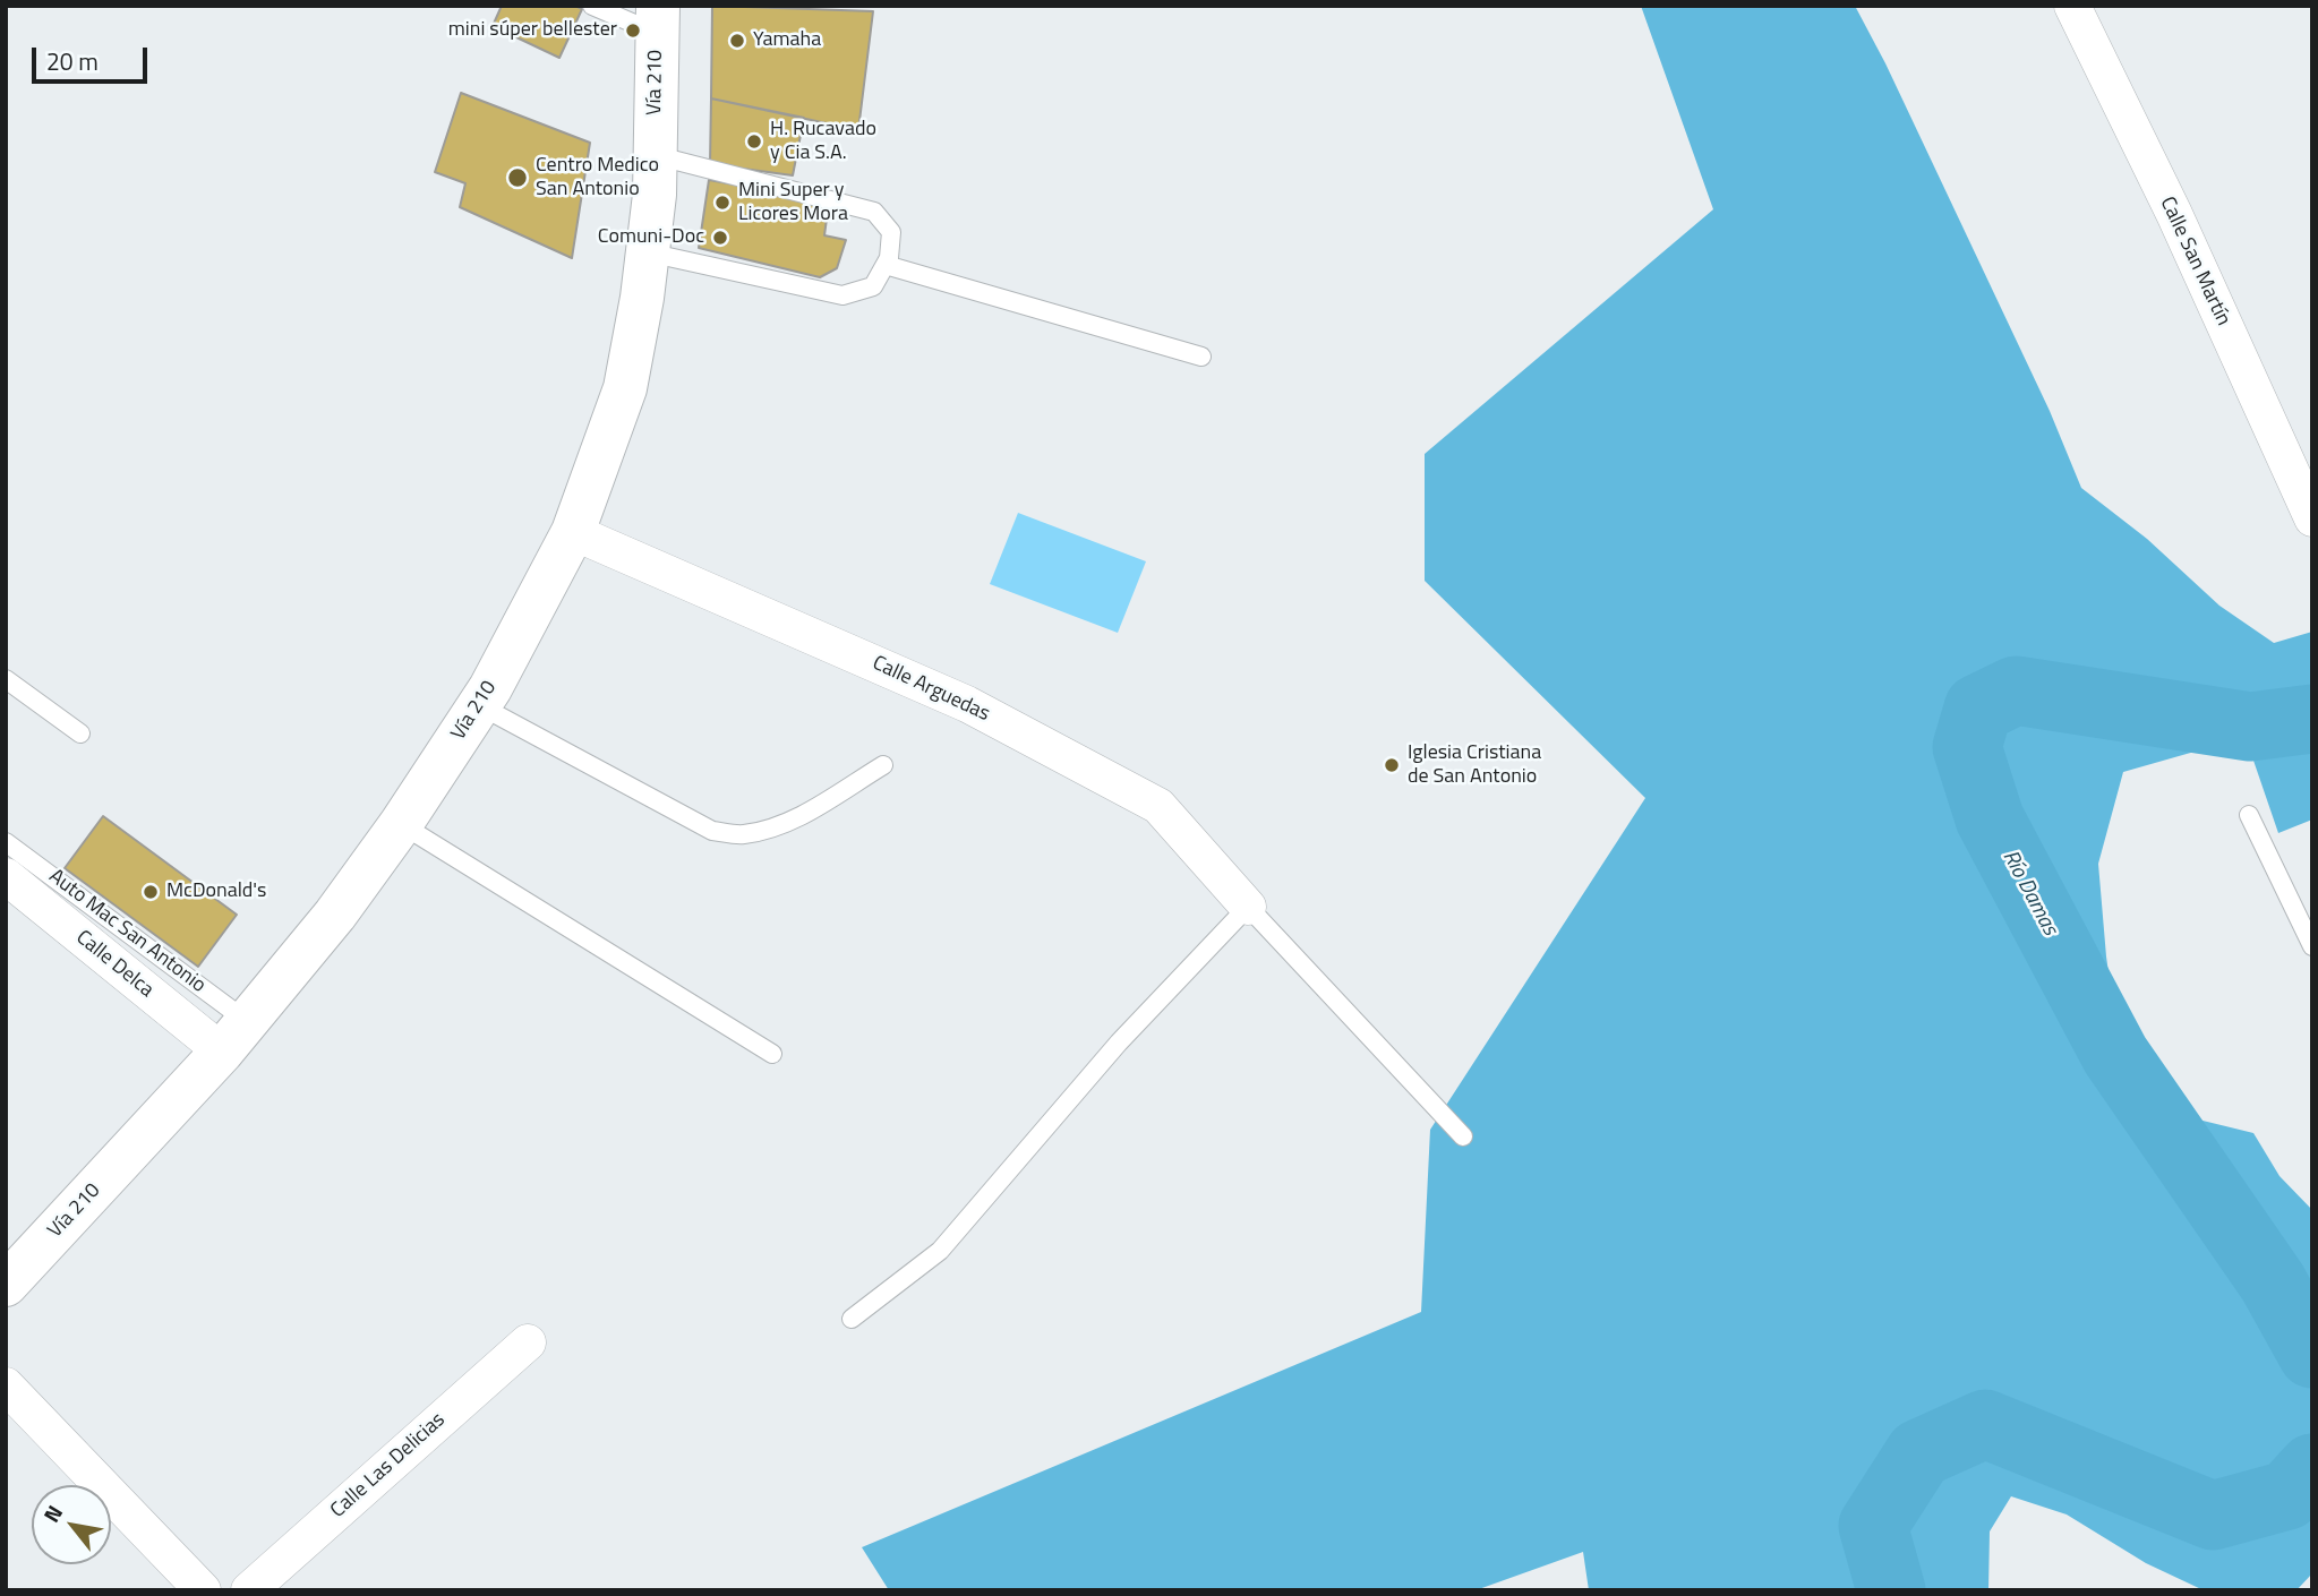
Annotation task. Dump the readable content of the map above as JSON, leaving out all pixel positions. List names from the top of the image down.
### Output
{
  "streets": {
    "main road": ["Vía 210"],
    "street": [
      "Calle San Martín",
      "Calle Arguedas",
      "Calle Delca",
      "Calle Las Delicias"
    ],
    "lane": ["Auto Mac San Antonio"]
  },
  "crossings": [
    ["Vía 210", "Calle Arguedas"],
    ["Vía 210", "Auto Mac San Antonio"],
    ["Vía 210", "Calle Delca"],
    ["Auto Mac San Antonio", "Calle Delca"]
  ],
  "water": ["Río Damas"],
  "places": [
    "mini súper bellester",
    "Yamaha",
    "H. Rucavado y Cia S.A.",
    "Centro Medico San Antonio",
    "Mini Super y Licores Mora",
    "Comuni-Doc",
    "Iglesia Cristiana de San Antonio",
    "McDonald's"
  ],
  "scale_bar": "20 m",
  "north": "top left"
}
